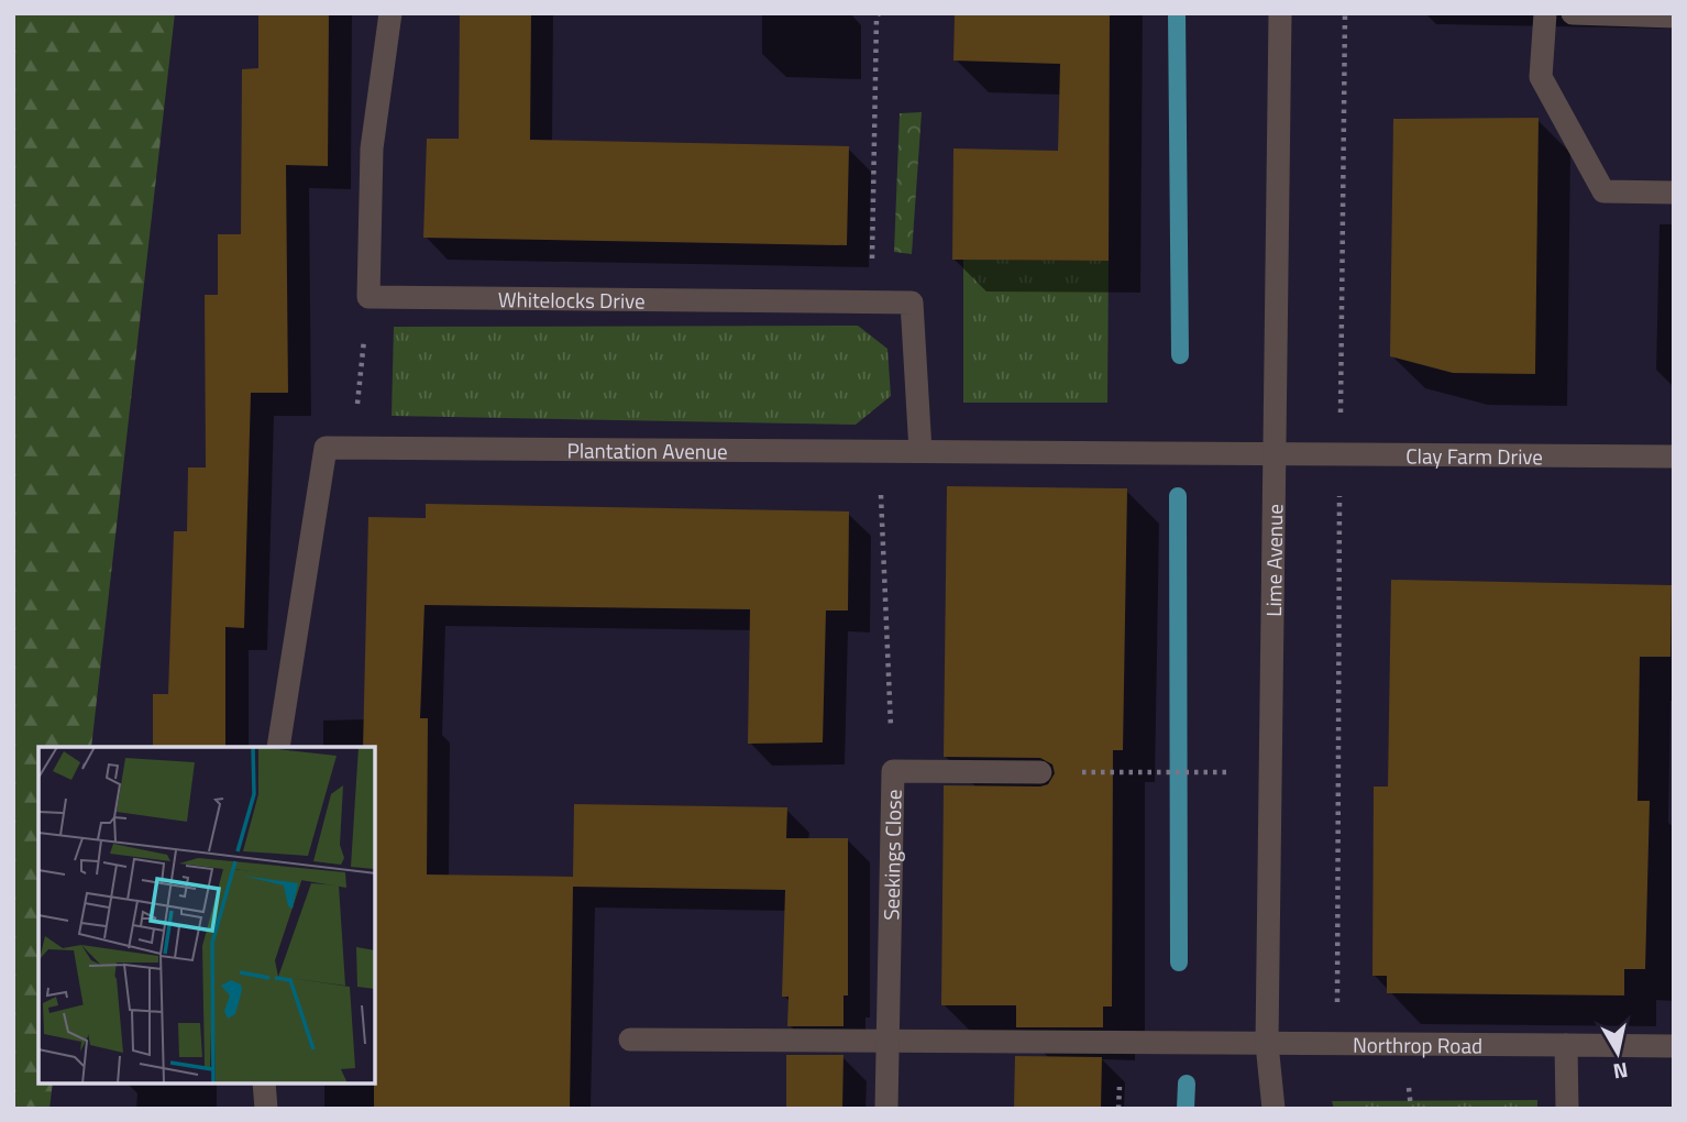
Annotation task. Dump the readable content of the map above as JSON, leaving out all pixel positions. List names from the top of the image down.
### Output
{
  "streets": {
    "street": [
      "Whitelocks Drive",
      "Plantation Avenue",
      "Clay Farm Drive",
      "Lime Avenue",
      "Seekings Close",
      "Northrop Road"
    ]
  },
  "crossings": [
    ["Whitelocks Drive", "Plantation Avenue"],
    ["Plantation Avenue", "Clay Farm Drive"],
    ["Plantation Avenue", "Lime Avenue"],
    ["Clay Farm Drive", "Lime Avenue"],
    ["Lime Avenue", "Northrop Road"]
  ],
  "north": "bottom"
}
